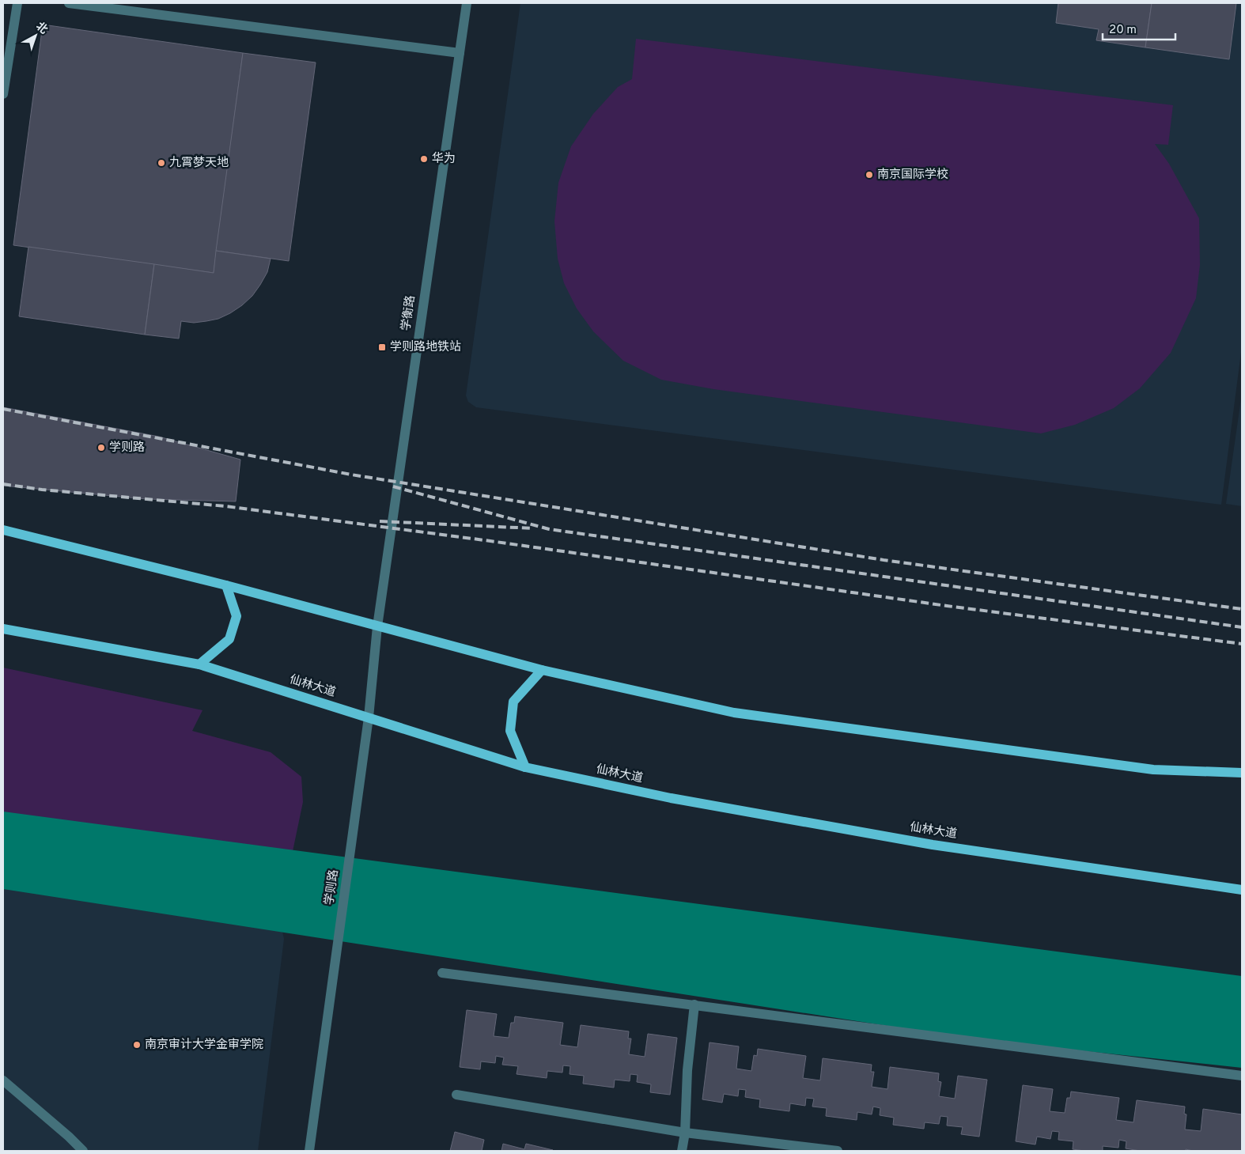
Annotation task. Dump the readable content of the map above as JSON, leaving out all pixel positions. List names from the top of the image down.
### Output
{
  "streets": {
    "main road": ["仙林大道"],
    "street": ["学衡路", "学则路"]
  },
  "crossings": [
    ["学衡路", "学则路"],
    ["仙林大道", "学则路"]
  ],
  "places": {
    "other": [
      "华为",
      "九霄·梦天地",
      "南京国际学校",
      "学则路",
      "南京审计大学金审学院"
    ],
    "transit": ["学则路地铁站"]
  },
  "scale_bar": "20 m",
  "north": "top right"
}
